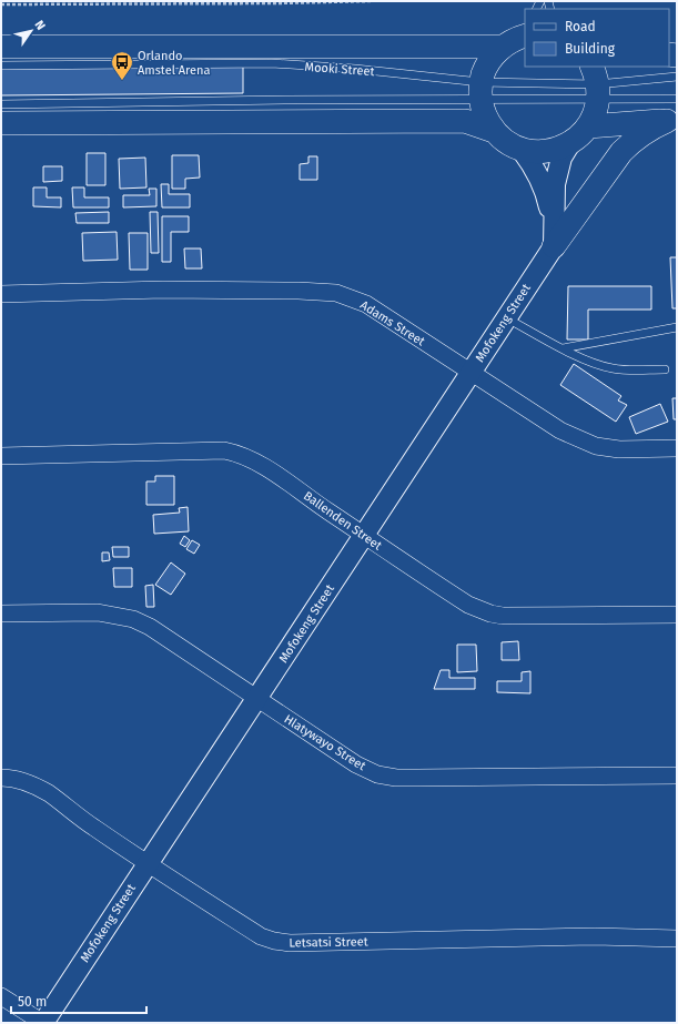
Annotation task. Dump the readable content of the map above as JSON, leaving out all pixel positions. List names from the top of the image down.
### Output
{
  "streets": {
    "main road": ["Mooki Street"],
    "street": [
      "Adams Street",
      "Mofokeng Street",
      "Ballenden Street",
      "Hlatywayo Street",
      "Letsatsi Street"
    ]
  },
  "crossings": [
    ["Adams Street", "Mofokeng Street"],
    ["Mofokeng Street", "Ballenden Street"],
    ["Mofokeng Street", "Hlatywayo Street"],
    ["Mofokeng Street", "Letsatsi Street"]
  ],
  "places": {
    "bus stop": ["Orlando Amstel Arena"]
  },
  "legend": ["Road", "Building"],
  "scale_bar": "50 m",
  "north": "top right"
}
